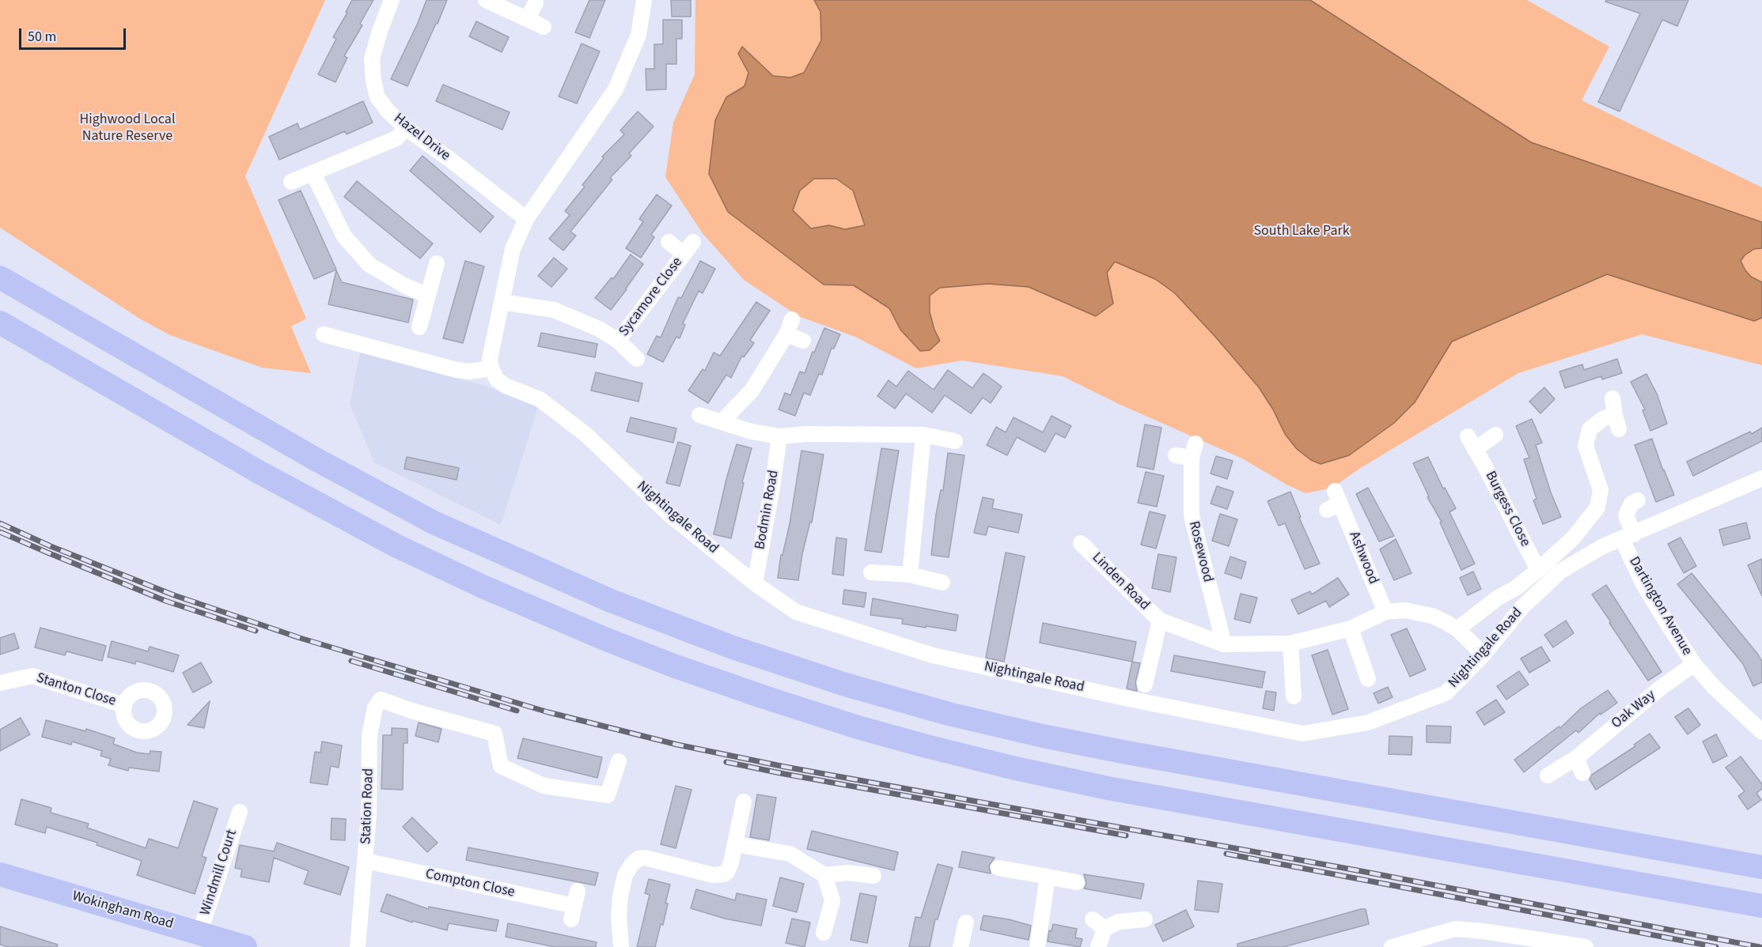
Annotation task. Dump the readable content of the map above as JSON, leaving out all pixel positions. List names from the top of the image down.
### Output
{
  "streets": {
    "main road": ["Wokingham Road"],
    "street": [
      "Hazel Drive",
      "Sycamore Close",
      "Burgess Close",
      "Bodmin Road",
      "Nightingale Road",
      "Rosewood",
      "Ashwood",
      "Linden Road",
      "Dartington Avenue",
      "Stanton Close",
      "Oak Way",
      "Station Road",
      "Windmill Court",
      "Compton Close"
    ]
  },
  "crossings": [
    ["Bodmin Road", "Nightingale Road"],
    ["Nightingale Road", "Linden Road"],
    ["Nightingale Road", "Dartington Avenue"],
    ["Rosewood", "Linden Road"],
    ["Ashwood", "Linden Road"],
    ["Dartington Avenue", "Oak Way"],
    ["Station Road", "Compton Close"],
    ["Windmill Court", "Wokingham Road"]
  ],
  "parks": ["Highwood Local Nature Reserve", "South Lake Park"],
  "scale_bar": "50 m"
}
